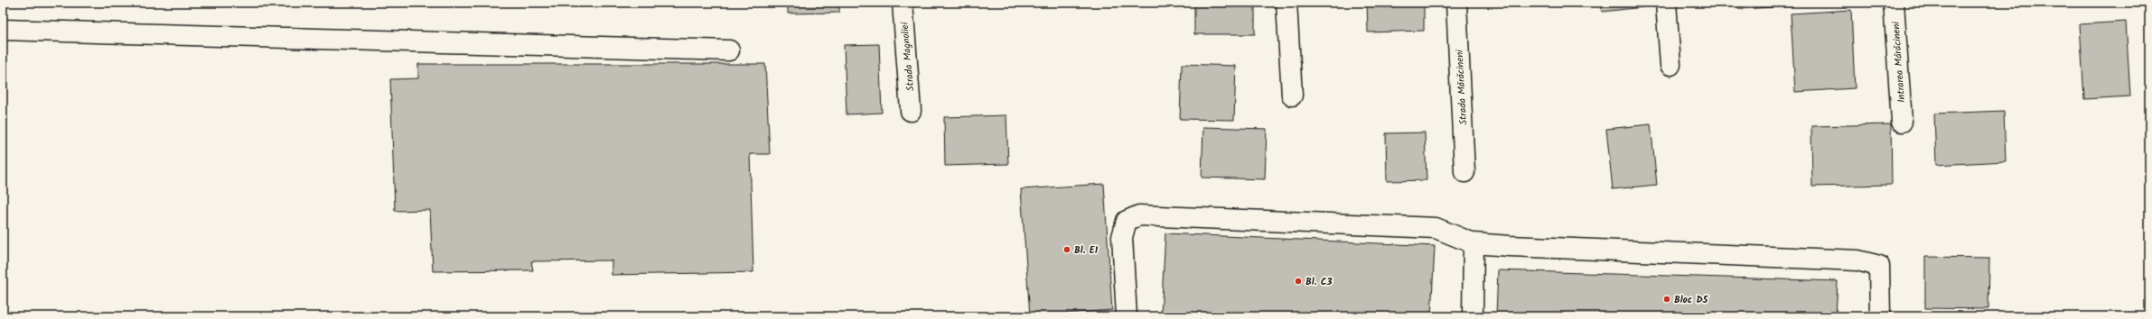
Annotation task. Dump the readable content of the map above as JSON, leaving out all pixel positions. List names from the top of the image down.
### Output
{
  "streets": {
    "street": ["Strada Magnoliei", "Intrarea Mărăcineni", "Strada Mărăcineni"]
  },
  "places": ["Bl. E1", "Bl. C3", "Bloc D5"]
}
